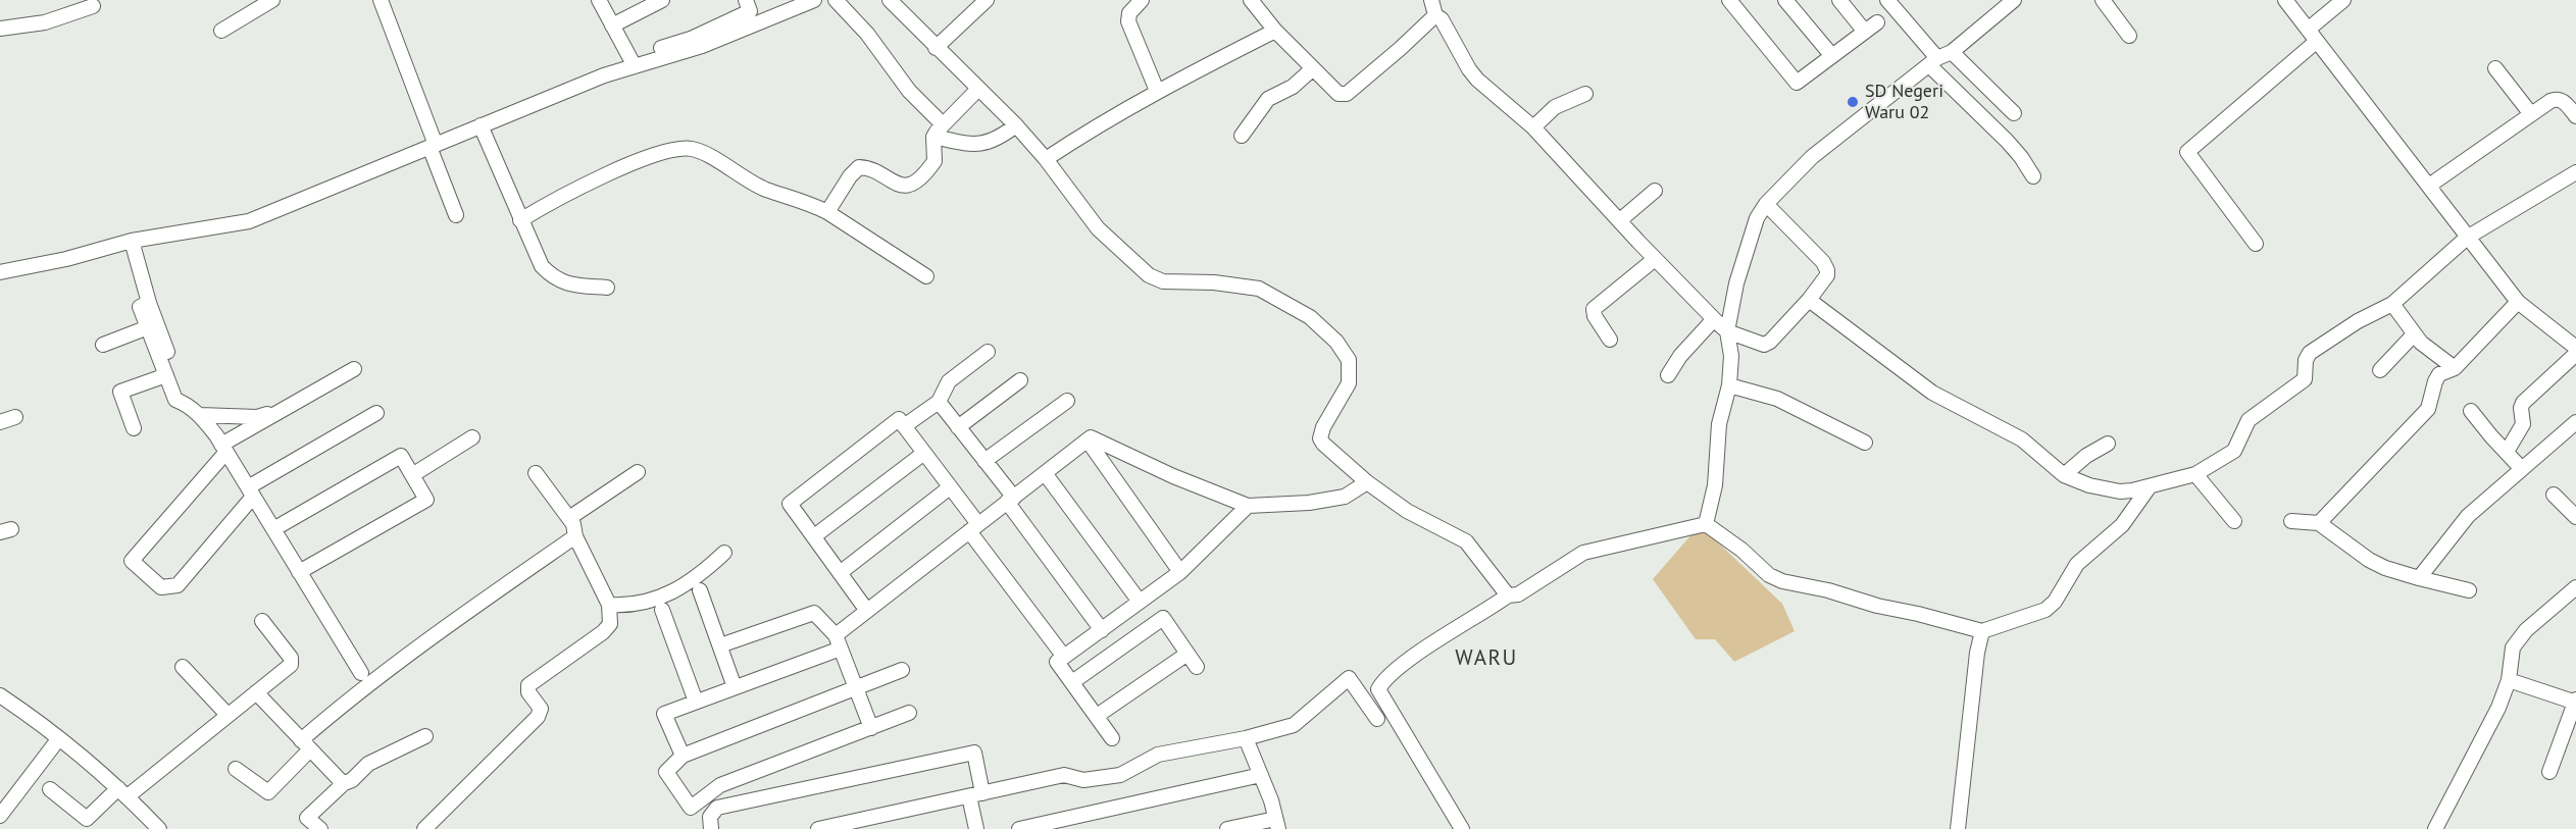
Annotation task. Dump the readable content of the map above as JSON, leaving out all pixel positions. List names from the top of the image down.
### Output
{
  "districts": ["WARU"],
  "places": ["SD Negeri Waru 02"]
}
